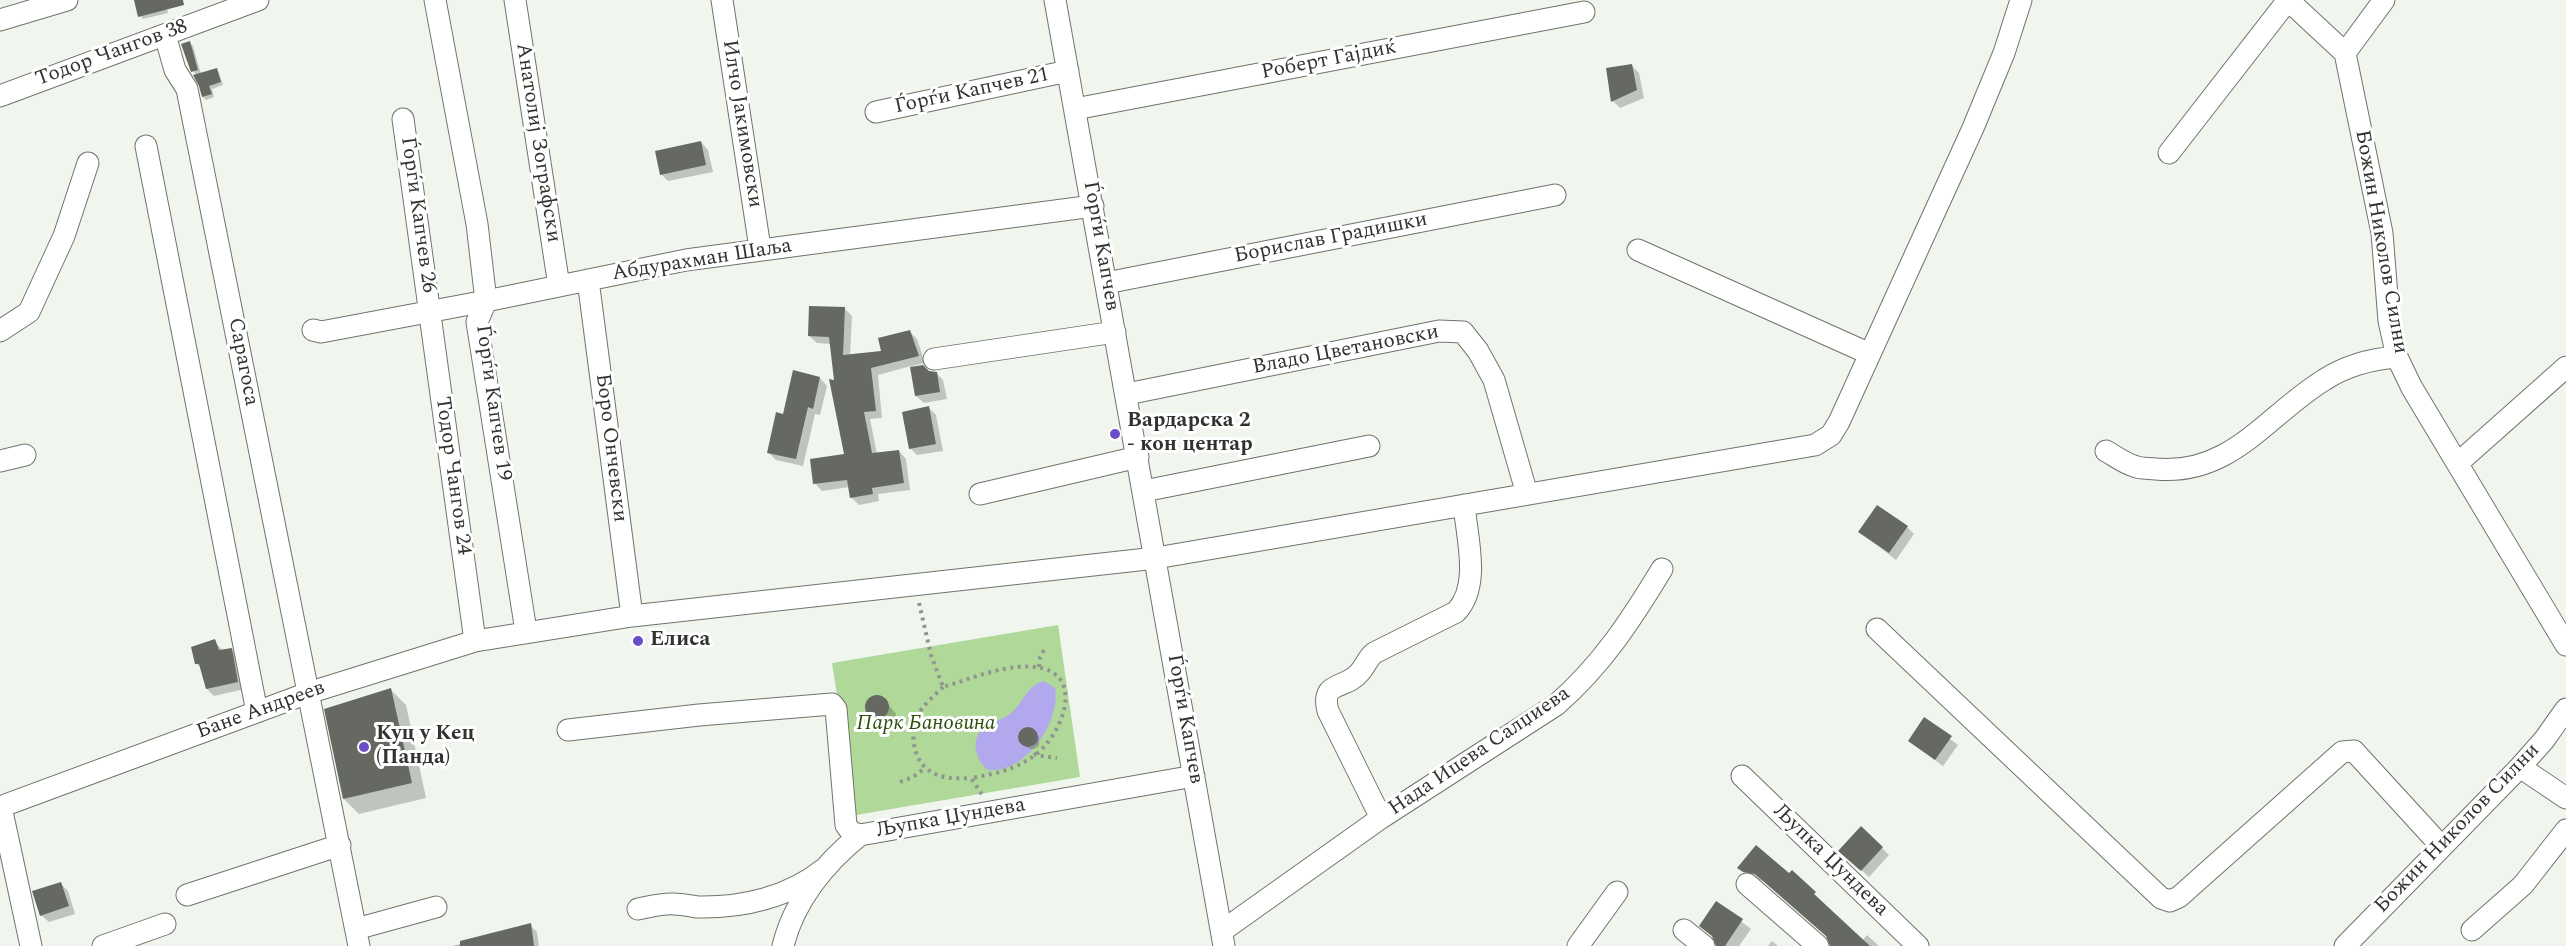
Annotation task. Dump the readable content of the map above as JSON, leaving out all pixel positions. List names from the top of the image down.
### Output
{
  "streets": {
    "street": [
      "Тодор Чангов 38",
      "Роберт Гајдиќ",
      "Ѓорѓи Капчев 21",
      "Илчо Јакимовски",
      "Анатолиј Зографски",
      "Ѓорѓи Капчев 26",
      "Борислав Градишки",
      "Божин Николов Силни",
      "Ѓорѓи Капчев",
      "Абдурахман Шаља",
      "Владо Цветановски",
      "Сарагоса",
      "Ѓорѓи Капчев 19",
      "Боро Ончевски",
      "Тодор Чангов 24",
      "Бане Андреев",
      "Нада Ицева Салџиева",
      "Љупка Џундева"
    ]
  },
  "crossings": [
    ["Тодор Чангов 38", "Сарагоса"],
    ["Роберт Гајдиќ", "Ѓорѓи Капчев"],
    ["Ѓорѓи Капчев 21", "Ѓорѓи Капчев"],
    ["Илчо Јакимовски", "Абдурахман Шаља"],
    ["Анатолиј Зографски", "Абдурахман Шаља"],
    ["Ѓорѓи Капчев 26", "Абдурахман Шаља"],
    ["Ѓорѓи Капчев 26", "Тодор Чангов 24"],
    ["Борислав Градишки", "Ѓорѓи Капчев"],
    ["Ѓорѓи Капчев", "Абдурахман Шаља"],
    ["Ѓорѓи Капчев", "Владо Цветановски"],
    ["Ѓорѓи Капчев", "Нада Ицева Салџиева"],
    ["Ѓорѓи Капчев", "Љупка Џундева"],
    ["Абдурахман Шаља", "Ѓорѓи Капчев 19"],
    ["Абдурахман Шаља", "Боро Ончевски"],
    ["Абдурахман Шаља", "Тодор Чангов 24"],
    ["Сарагоса", "Бане Андреев"],
    ["Ѓорѓи Капчев 19", "Бане Андреев"],
    ["Тодор Чангов 24", "Бане Андреев"]
  ],
  "parks": ["Парк Бановина"],
  "places": ["Вардарска 2 - кон центар", "Елиса", "Куц у Кец (Панда)"]
}
